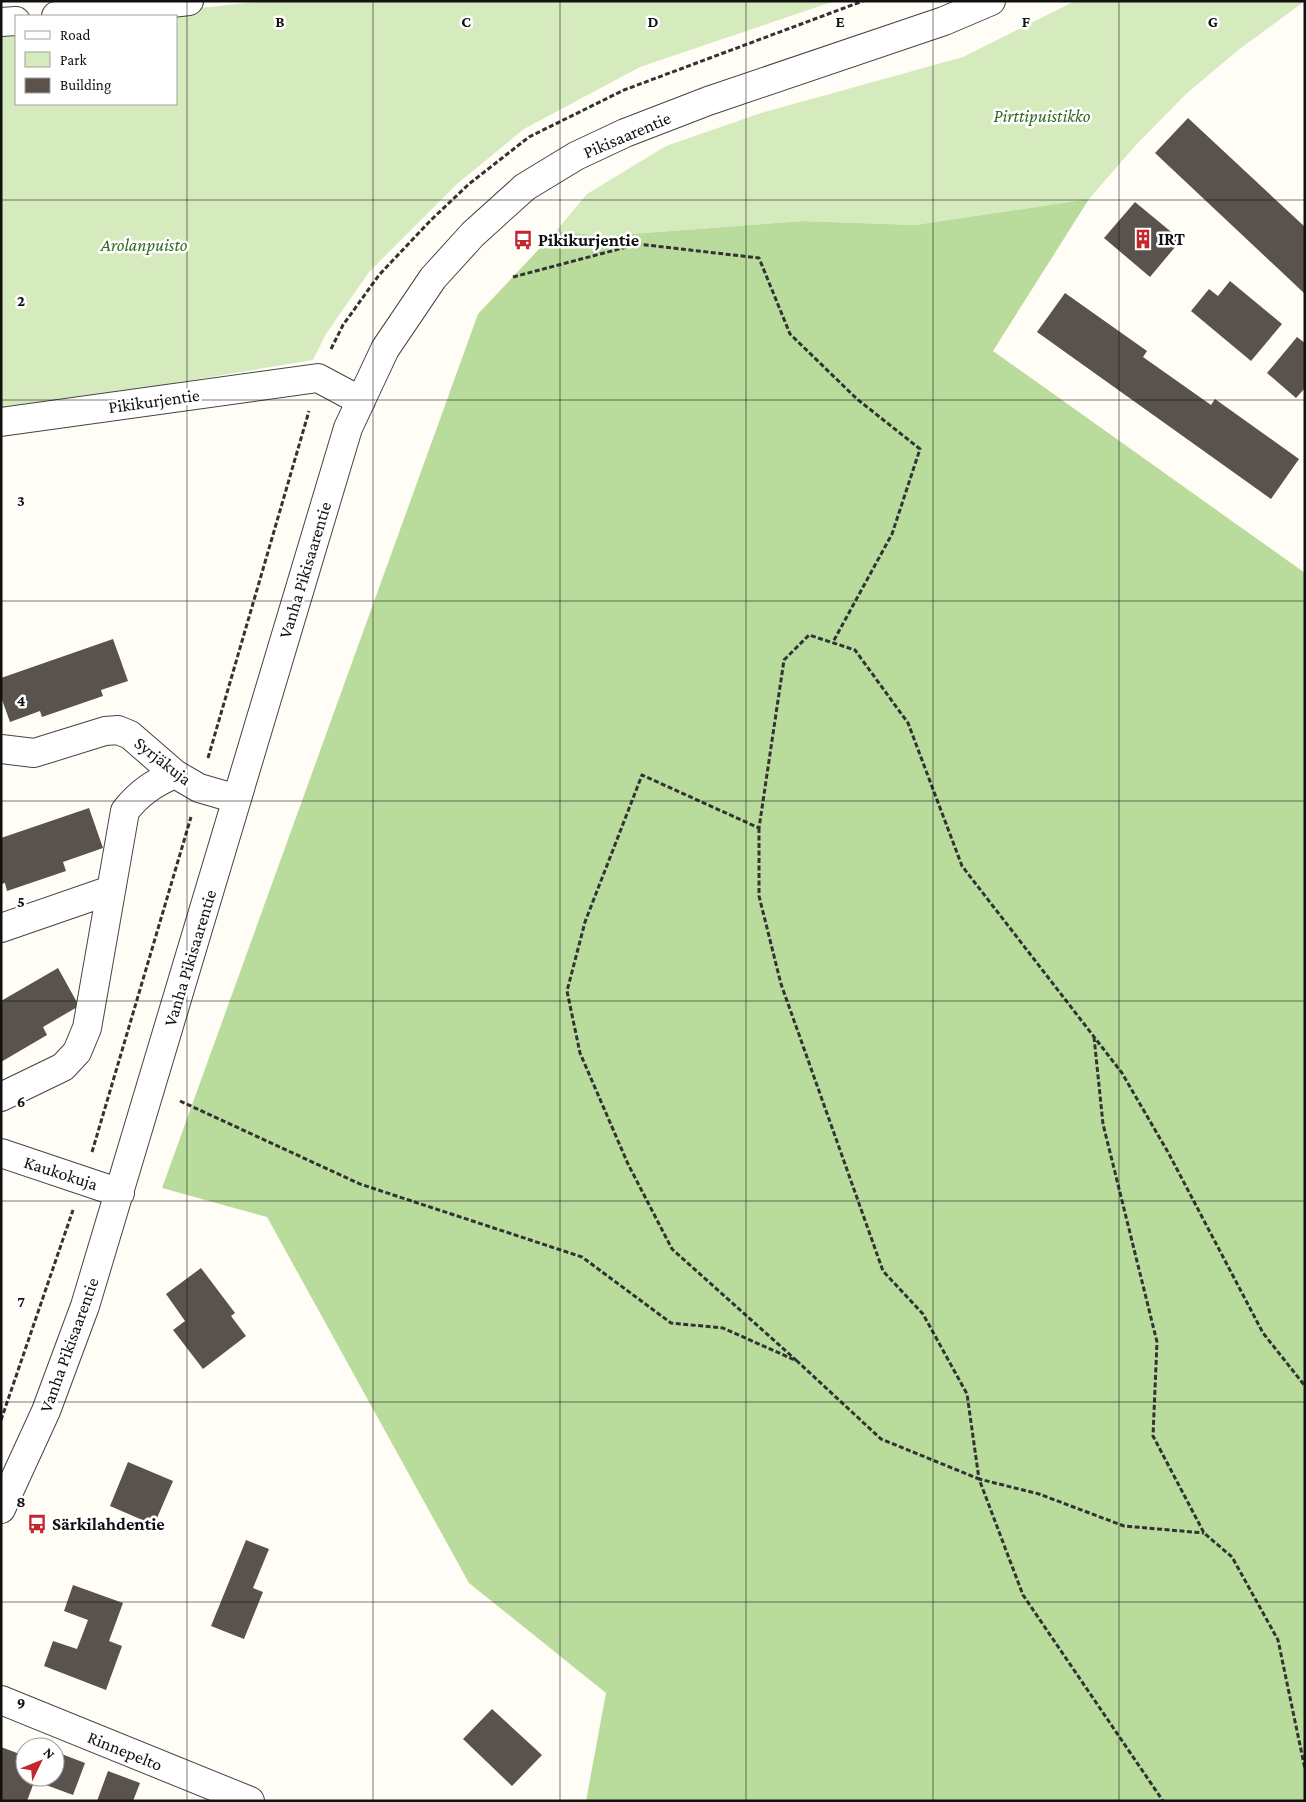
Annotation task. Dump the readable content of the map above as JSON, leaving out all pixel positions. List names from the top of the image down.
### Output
{
  "streets": {
    "street": [
      "Pikisaarentie",
      "Pikikurjentie",
      "Vanha Pikisaarentie",
      "Syrjäkuja",
      "Kaukokuja",
      "Rinnepelto"
    ]
  },
  "crossings": [
    ["Pikisaarentie", "Pikikurjentie"],
    ["Pikisaarentie", "Vanha Pikisaarentie"],
    ["Pikikurjentie", "Vanha Pikisaarentie"],
    ["Vanha Pikisaarentie", "Syrjäkuja"],
    ["Vanha Pikisaarentie", "Kaukokuja"]
  ],
  "parks": ["Pirttipuistikko", "Arolanpuisto"],
  "places": {
    "building": ["IRT"],
    "bus stop": ["Pikikurjentie", "Särkilahdentie"]
  },
  "legend": ["Road", "Park", "Building"],
  "north": "top right",
  "grid": {
    "columns": [
      "B",
      "C",
      "D",
      "E",
      "F",
      "G"
    ],
    "rows": [
      "2",
      "3",
      "4",
      "5",
      "6",
      "7",
      "8",
      "9"
    ]
  }
}
